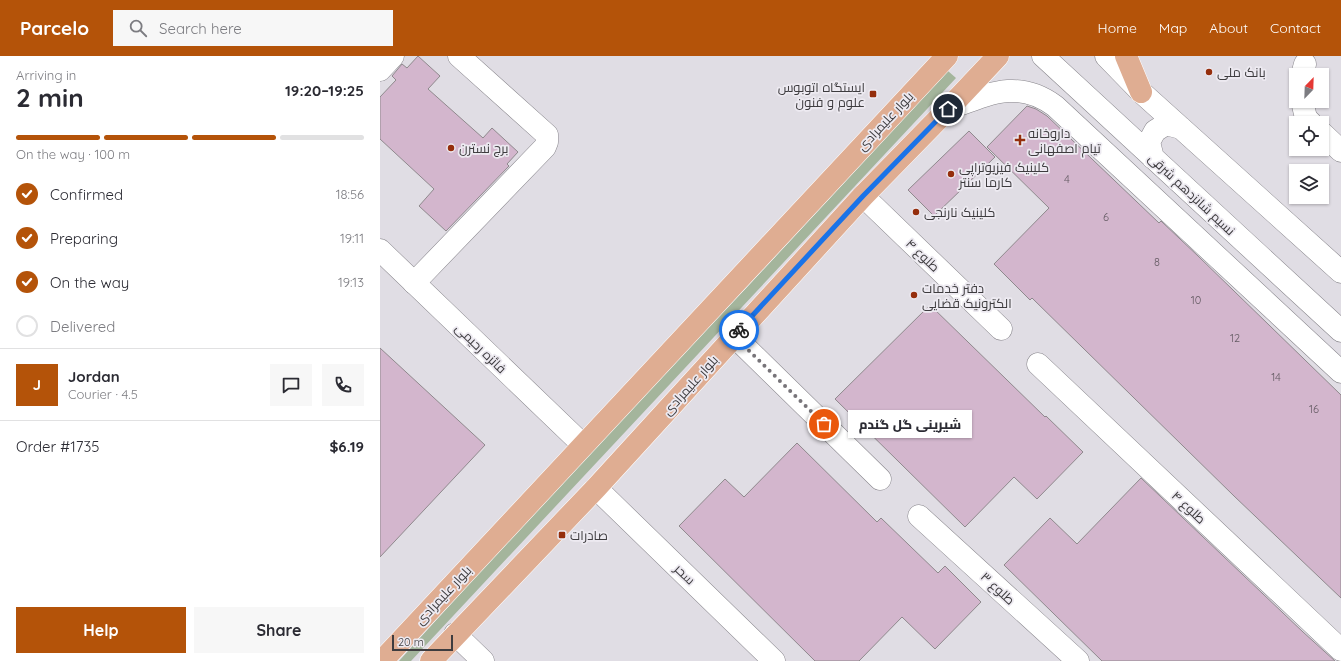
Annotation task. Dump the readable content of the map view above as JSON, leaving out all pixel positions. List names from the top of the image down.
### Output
{
  "streets": {
    "main road": ["بلوار علیمرادی"],
    "street": [
      "نسیم شانزدهم شرقی",
      "طلوع ۴",
      "فائزه رحیمی",
      "سحر",
      "طلوع ۳"
    ]
  },
  "crossings": [
    ["بلوار علیمرادی", "طلوع ۴"],
    ["بلوار علیمرادی", "فائزه رحیمی"],
    ["بلوار علیمرادی", "سحر"]
  ],
  "places": {
    "other": [
      "بانک ملی",
      "برج نسترن",
      "کلینیک فیزیوتراپی کارما سنتر",
      "کلینیک نارنجی",
      "دفتر خدمات الکترونیک قضایی",
      "شیرینی گل گندم"
    ],
    "transit": ["ایستگاه اتوبوس علوم و فنون", "صادرات"],
    "health": ["داروخانه تیام اصفهانی"]
  },
  "house_numbers": [
    "4",
    "6",
    "8",
    "10",
    "12",
    "14",
    "16"
  ],
  "scale_bar": "20 m",
  "north": "top right",
  "page": {
    "header": "Parcelo",
    "search": "Search here",
    "nav": [
      "Home",
      "Map",
      "About",
      "Contact"
    ],
    "heading": ["2 min", "Arriving in", "19:20–19:25"],
    "panel": [
      "Jordan",
      "Courier · 4.5",
      "Order #1735",
      "$6.19"
    ],
    "bar": "On the way · 100 m",
    "list": [
      ["Confirmed", "18:56"],
      ["Preparing", "19:11"],
      ["On the way", "19:13"],
      "Delivered"
    ],
    "round": "J",
    "bubble": "شیرینی گل گندم",
    "buttons": ["Help", "Share"],
    "scale": "20 m"
  }
}
